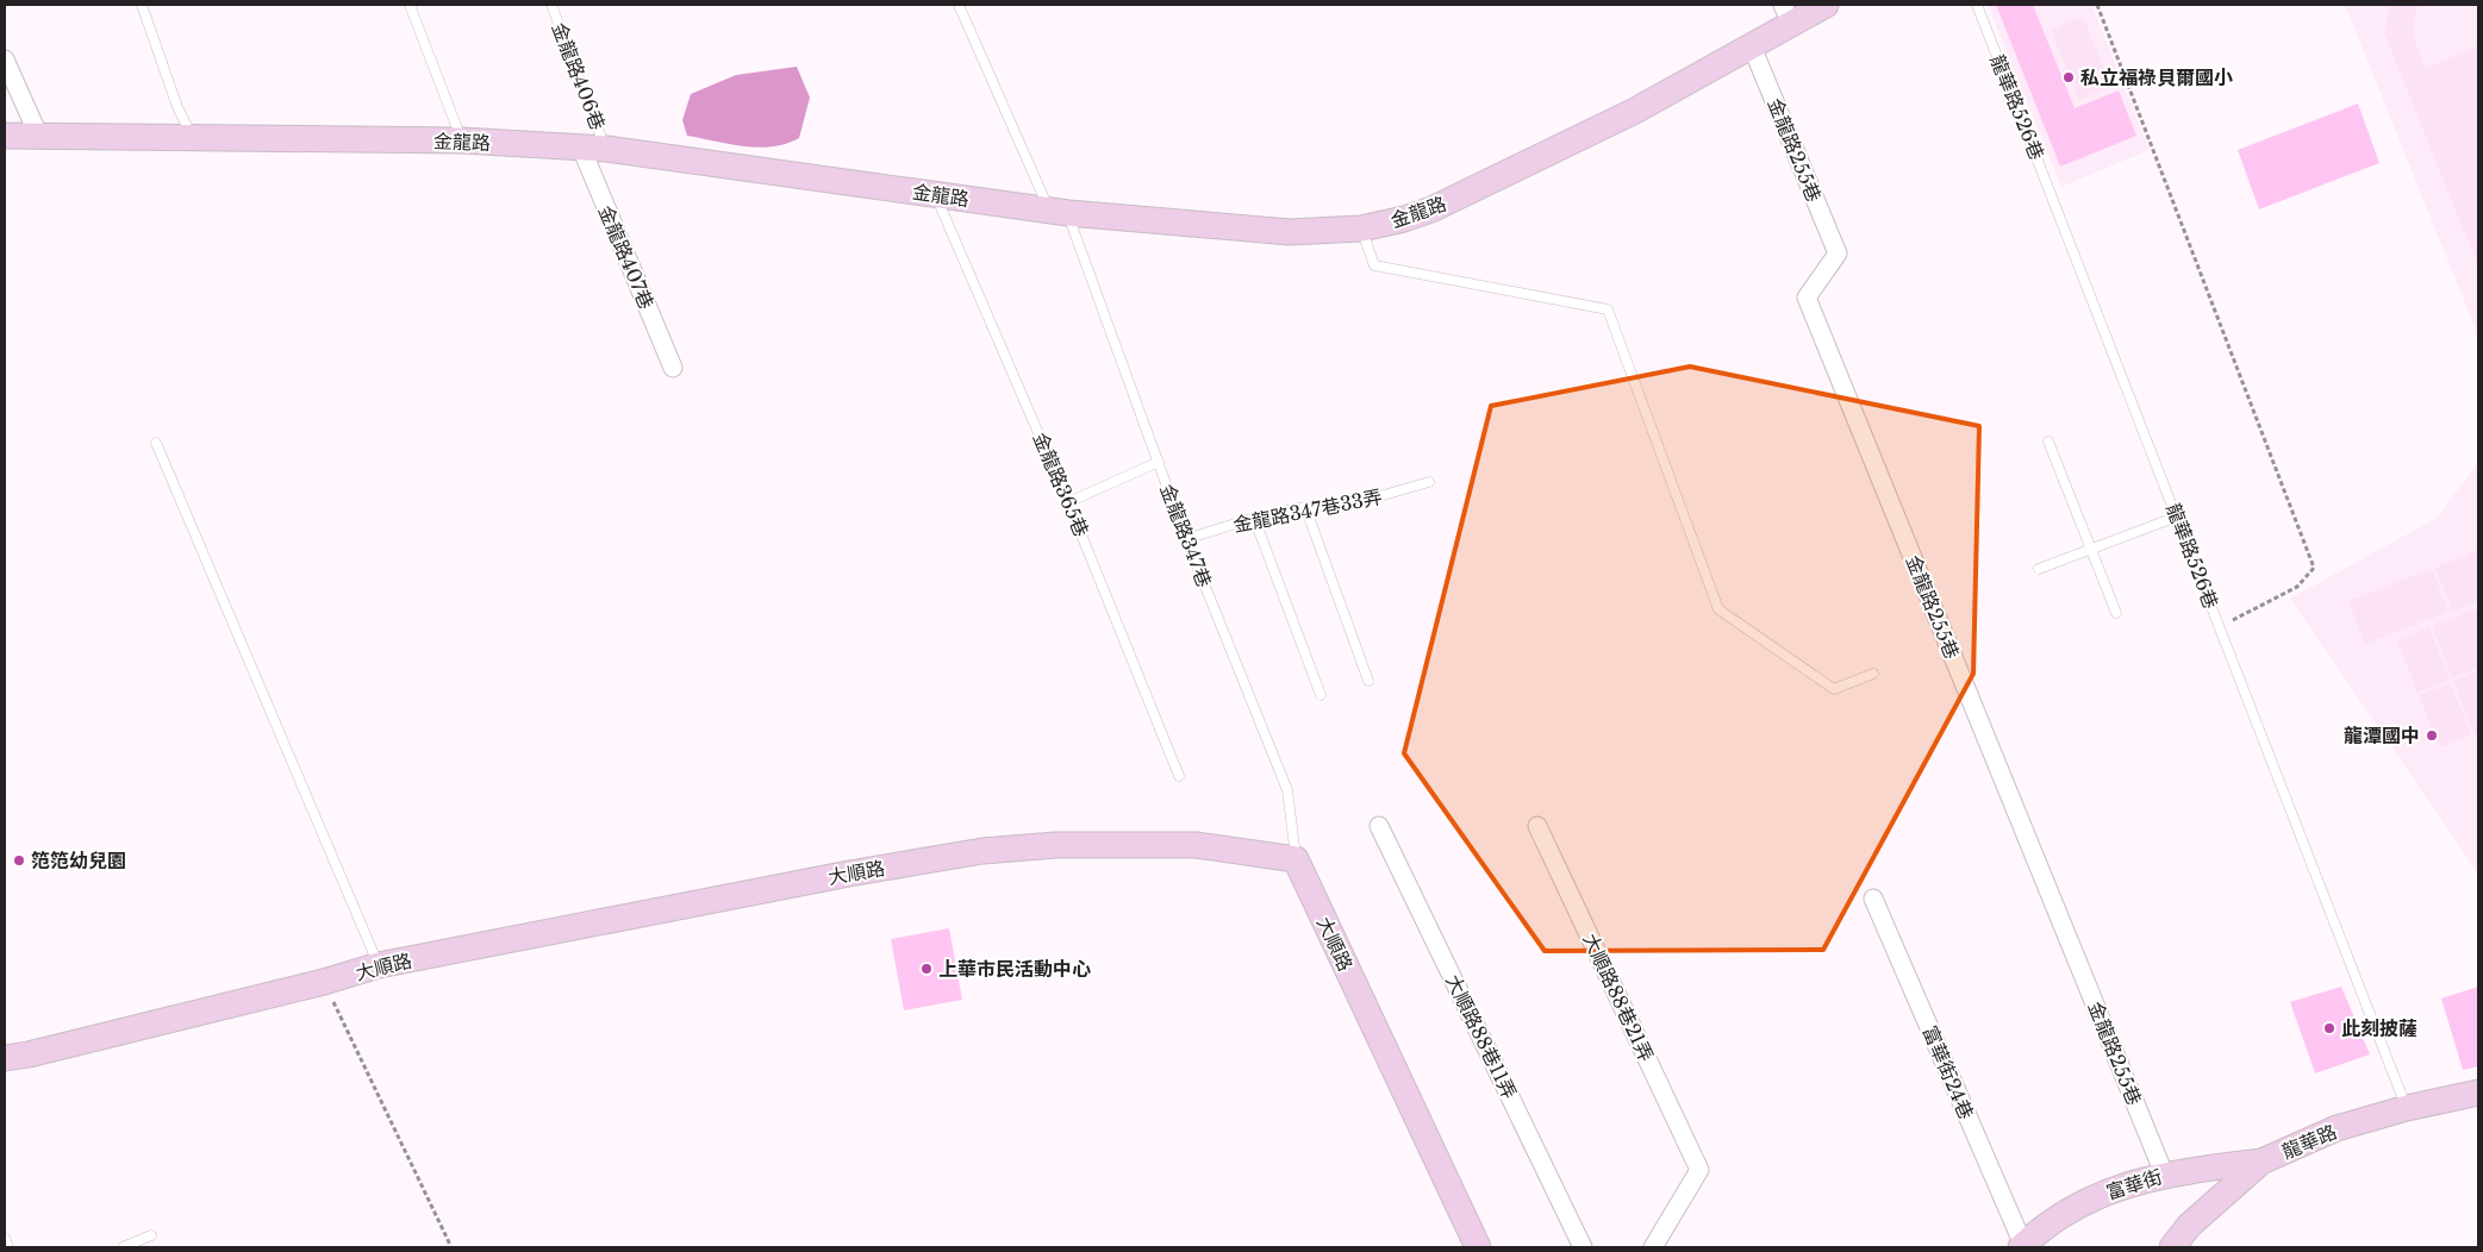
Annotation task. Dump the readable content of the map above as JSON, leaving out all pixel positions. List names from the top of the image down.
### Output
{
  "streets": {
    "street": [
      "金龍路",
      "金龍路255巷",
      "金龍路407巷",
      "大順路",
      "大順路88巷21弄",
      "大順路88巷11弄",
      "富華街24巷",
      "龍華路",
      "富華街"
    ],
    "lane": [
      "金龍路406巷",
      "龍華路526巷",
      "金龍路365巷",
      "金龍路347巷33弄",
      "金龍路347巷"
    ]
  },
  "crossings": [
    ["金龍路406巷", "金龍路"],
    ["金龍路406巷", "金龍路407巷"],
    ["龍華路526巷", "龍華路"],
    ["金龍路", "金龍路255巷"],
    ["金龍路", "金龍路407巷"],
    ["金龍路", "金龍路365巷"],
    ["金龍路", "金龍路347巷"],
    ["金龍路255巷", "富華街"],
    ["金龍路347巷33弄", "金龍路347巷"],
    ["金龍路347巷", "大順路"],
    ["富華街24巷", "富華街"],
    ["龍華路", "富華街"]
  ],
  "places": [
    "私立福祿貝爾國小",
    "龍潭國中",
    "笵笵幼兒園",
    "上華市民活動中心",
    "此刻披薩"
  ]
}
